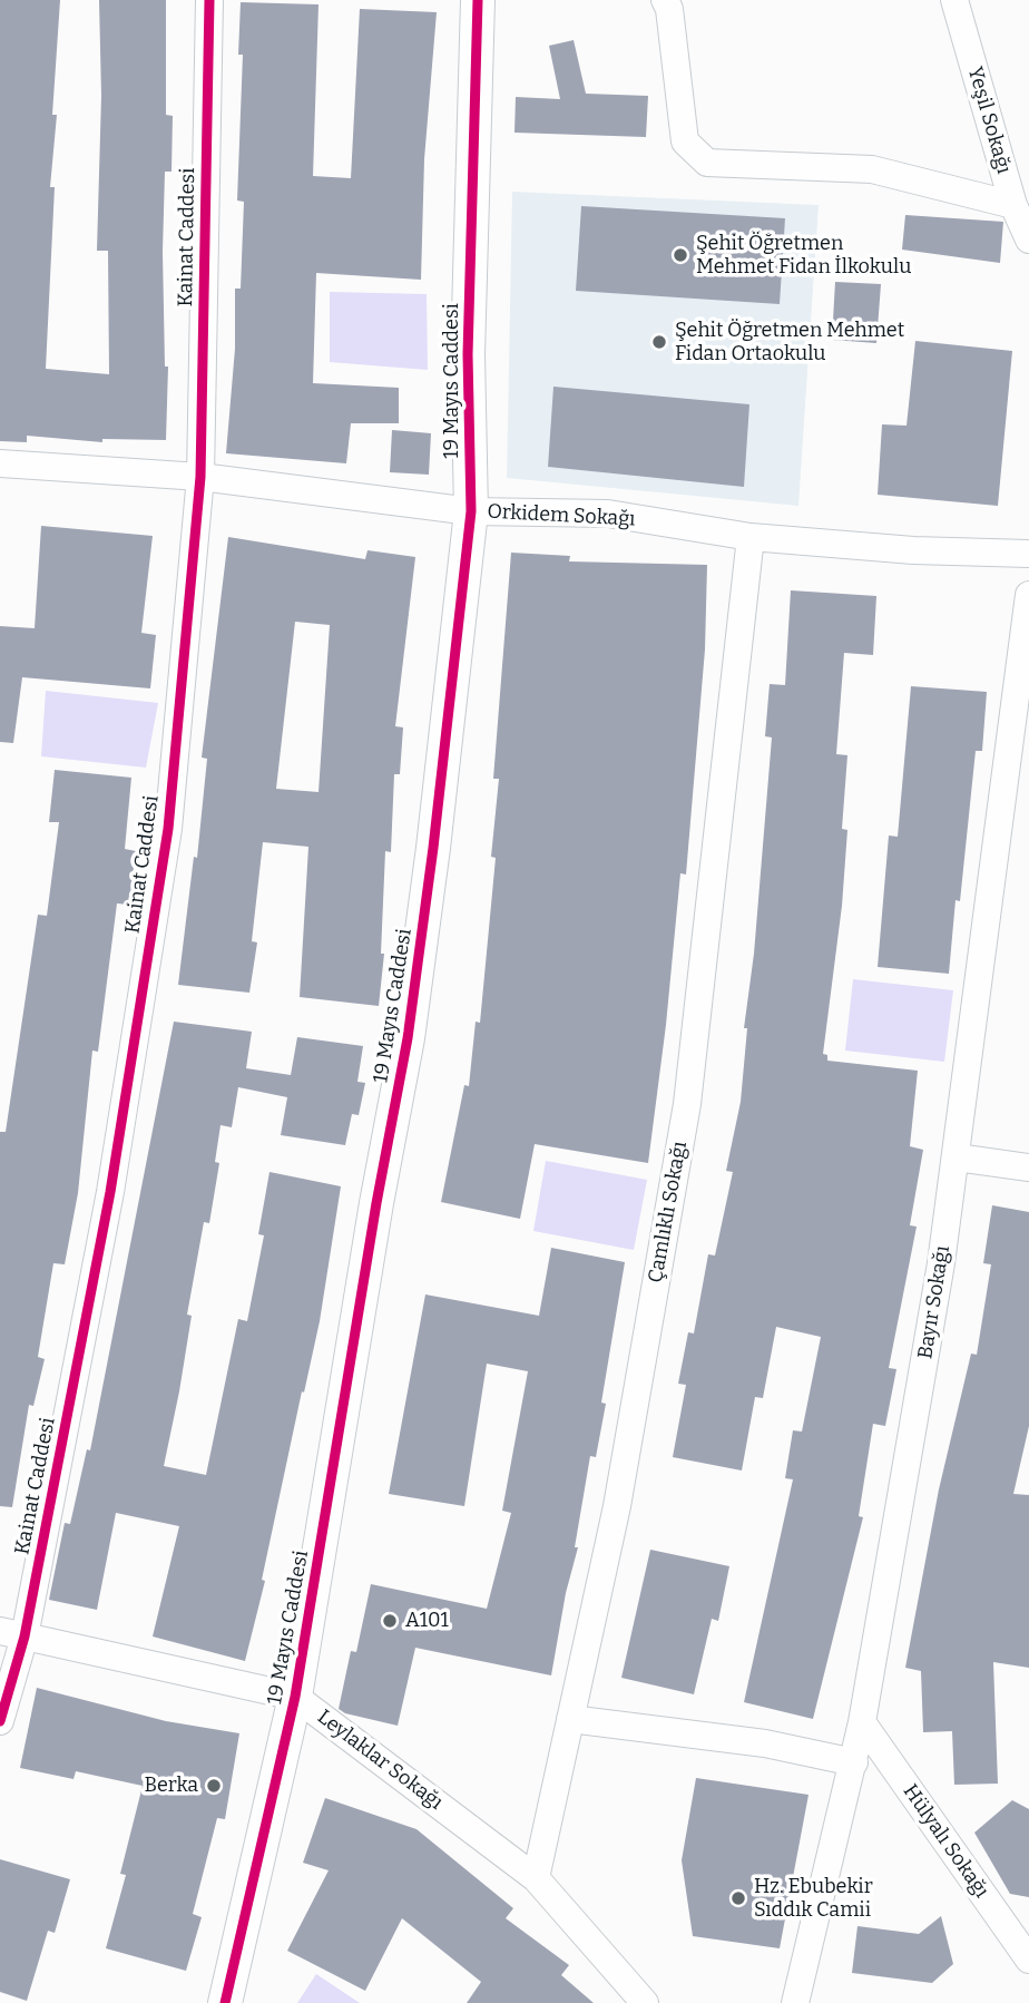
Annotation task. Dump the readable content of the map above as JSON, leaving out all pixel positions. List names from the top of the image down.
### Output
{
  "streets": {
    "street": [
      "Yeşil Sokağı",
      "Kainat Caddesi",
      "19 Mayıs Caddesi",
      "Orkidem Sokağı",
      "Çamlıklı Sokağı",
      "Bayır Sokağı",
      "Leylaklar Sokağı",
      "Hülyalı Sokağı"
    ]
  },
  "crossings": [
    ["Kainat Caddesi", "Orkidem Sokağı"],
    ["Kainat Caddesi", "Leylaklar Sokağı"],
    ["19 Mayıs Caddesi", "Orkidem Sokağı"],
    ["19 Mayıs Caddesi", "Leylaklar Sokağı"],
    ["Orkidem Sokağı", "Çamlıklı Sokağı"],
    ["Çamlıklı Sokağı", "Leylaklar Sokağı"],
    ["Bayır Sokağı", "Hülyalı Sokağı"]
  ],
  "places": [
    "Şehit Öğretmen Mehmet Fidan İlkokulu",
    "Şehit Öğretmen Mehmet Fidan Ortaokulu",
    "A101",
    "Berka",
    "Hz. Ebubekir Sıddık Camii"
  ]
}
